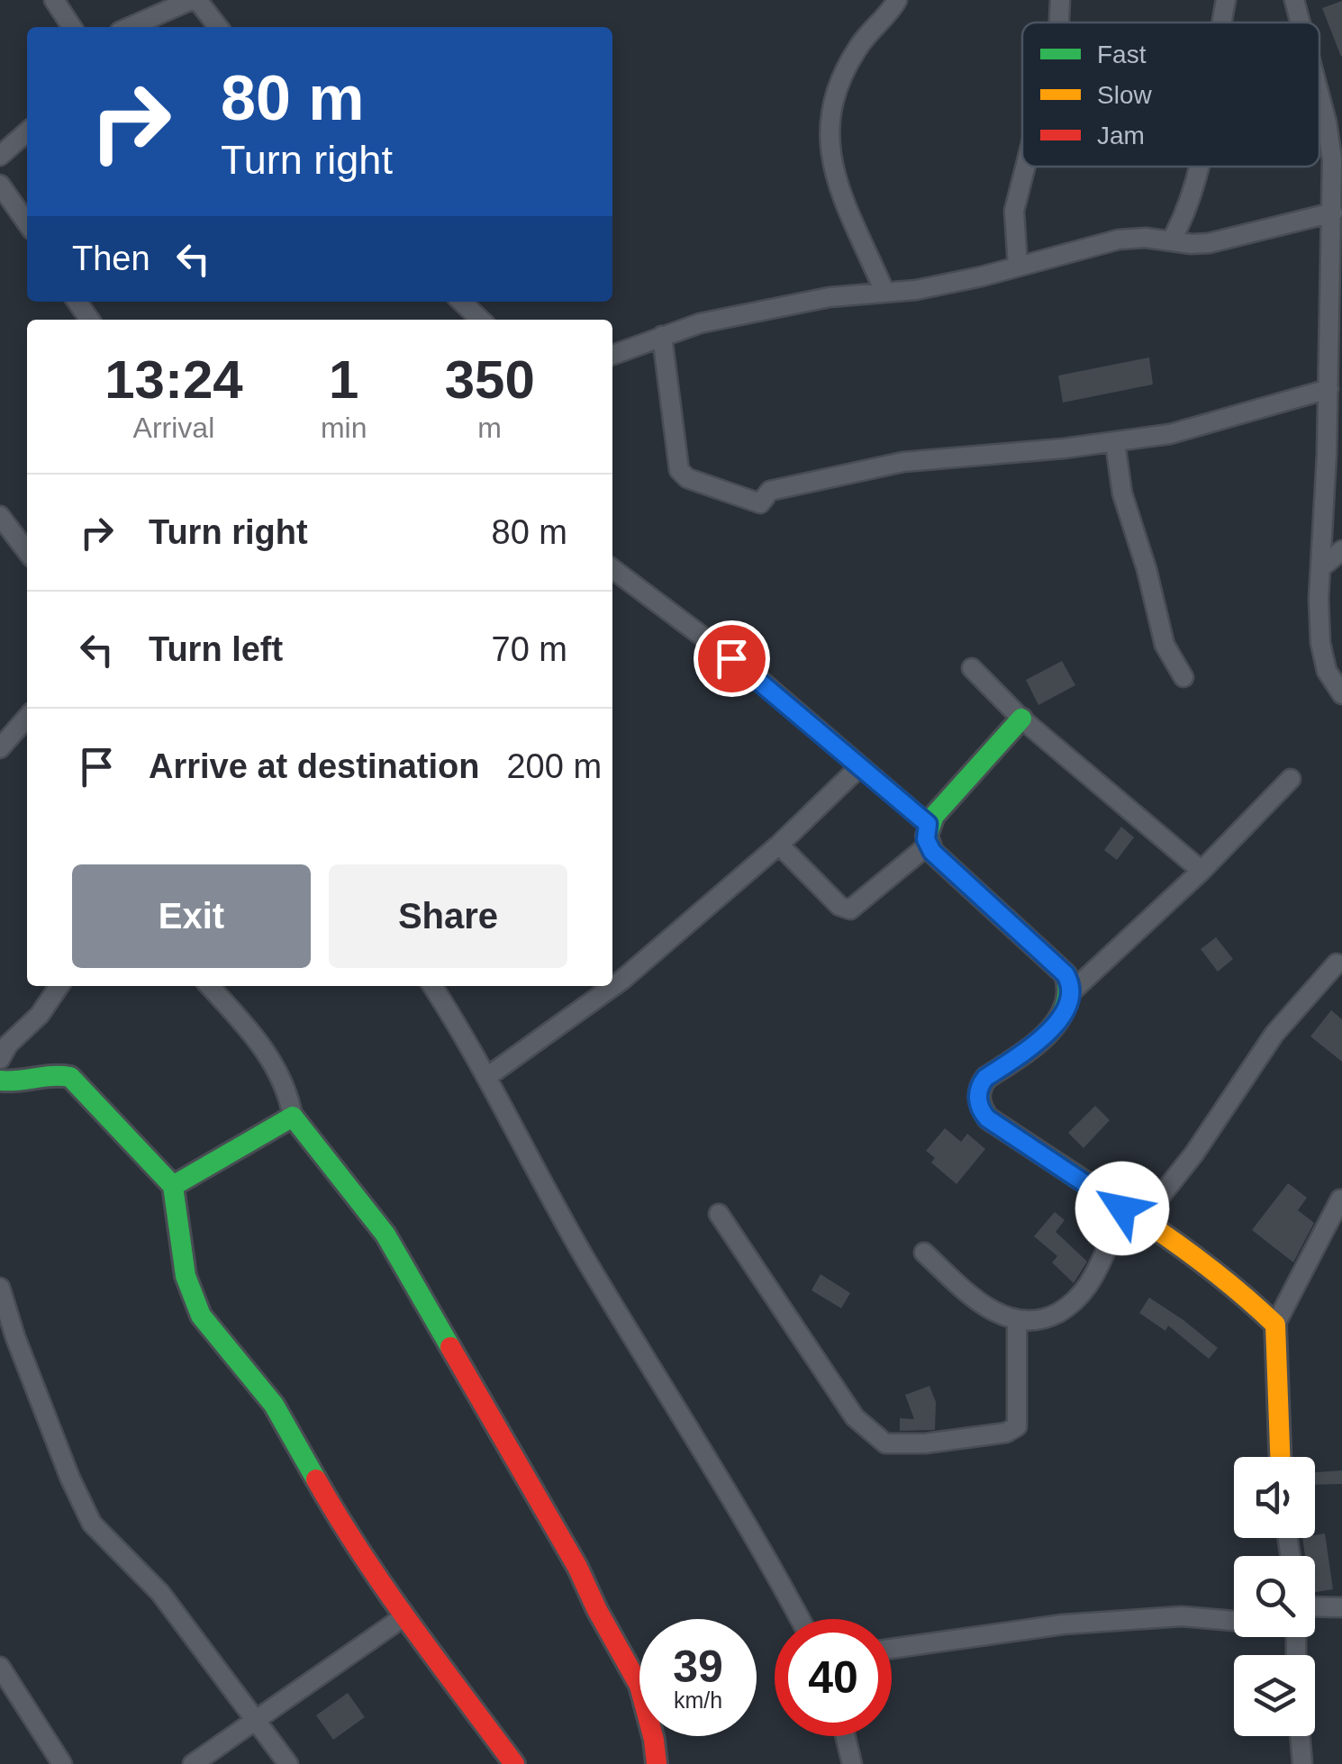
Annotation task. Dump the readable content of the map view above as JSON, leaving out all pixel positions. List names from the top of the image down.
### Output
{
  "legend": ["Fast", "Slow", "Jam"],
  "page": {
    "turn": ["80 m", "Turn right"],
    "then": "Then",
    "eta": [
      "13:24",
      "Arrival",
      "1",
      "min",
      "350",
      "m"
    ],
    "list": [
      {
        "name": "Turn right",
        "value": "80 m"
      },
      {
        "name": "Turn left",
        "value": "70 m"
      },
      {
        "name": "Arrive at destination",
        "value": "200 m"
      }
    ],
    "buttons": ["Exit", "Share"],
    "speed": "39 km/h",
    "limit": "40"
  }
}
